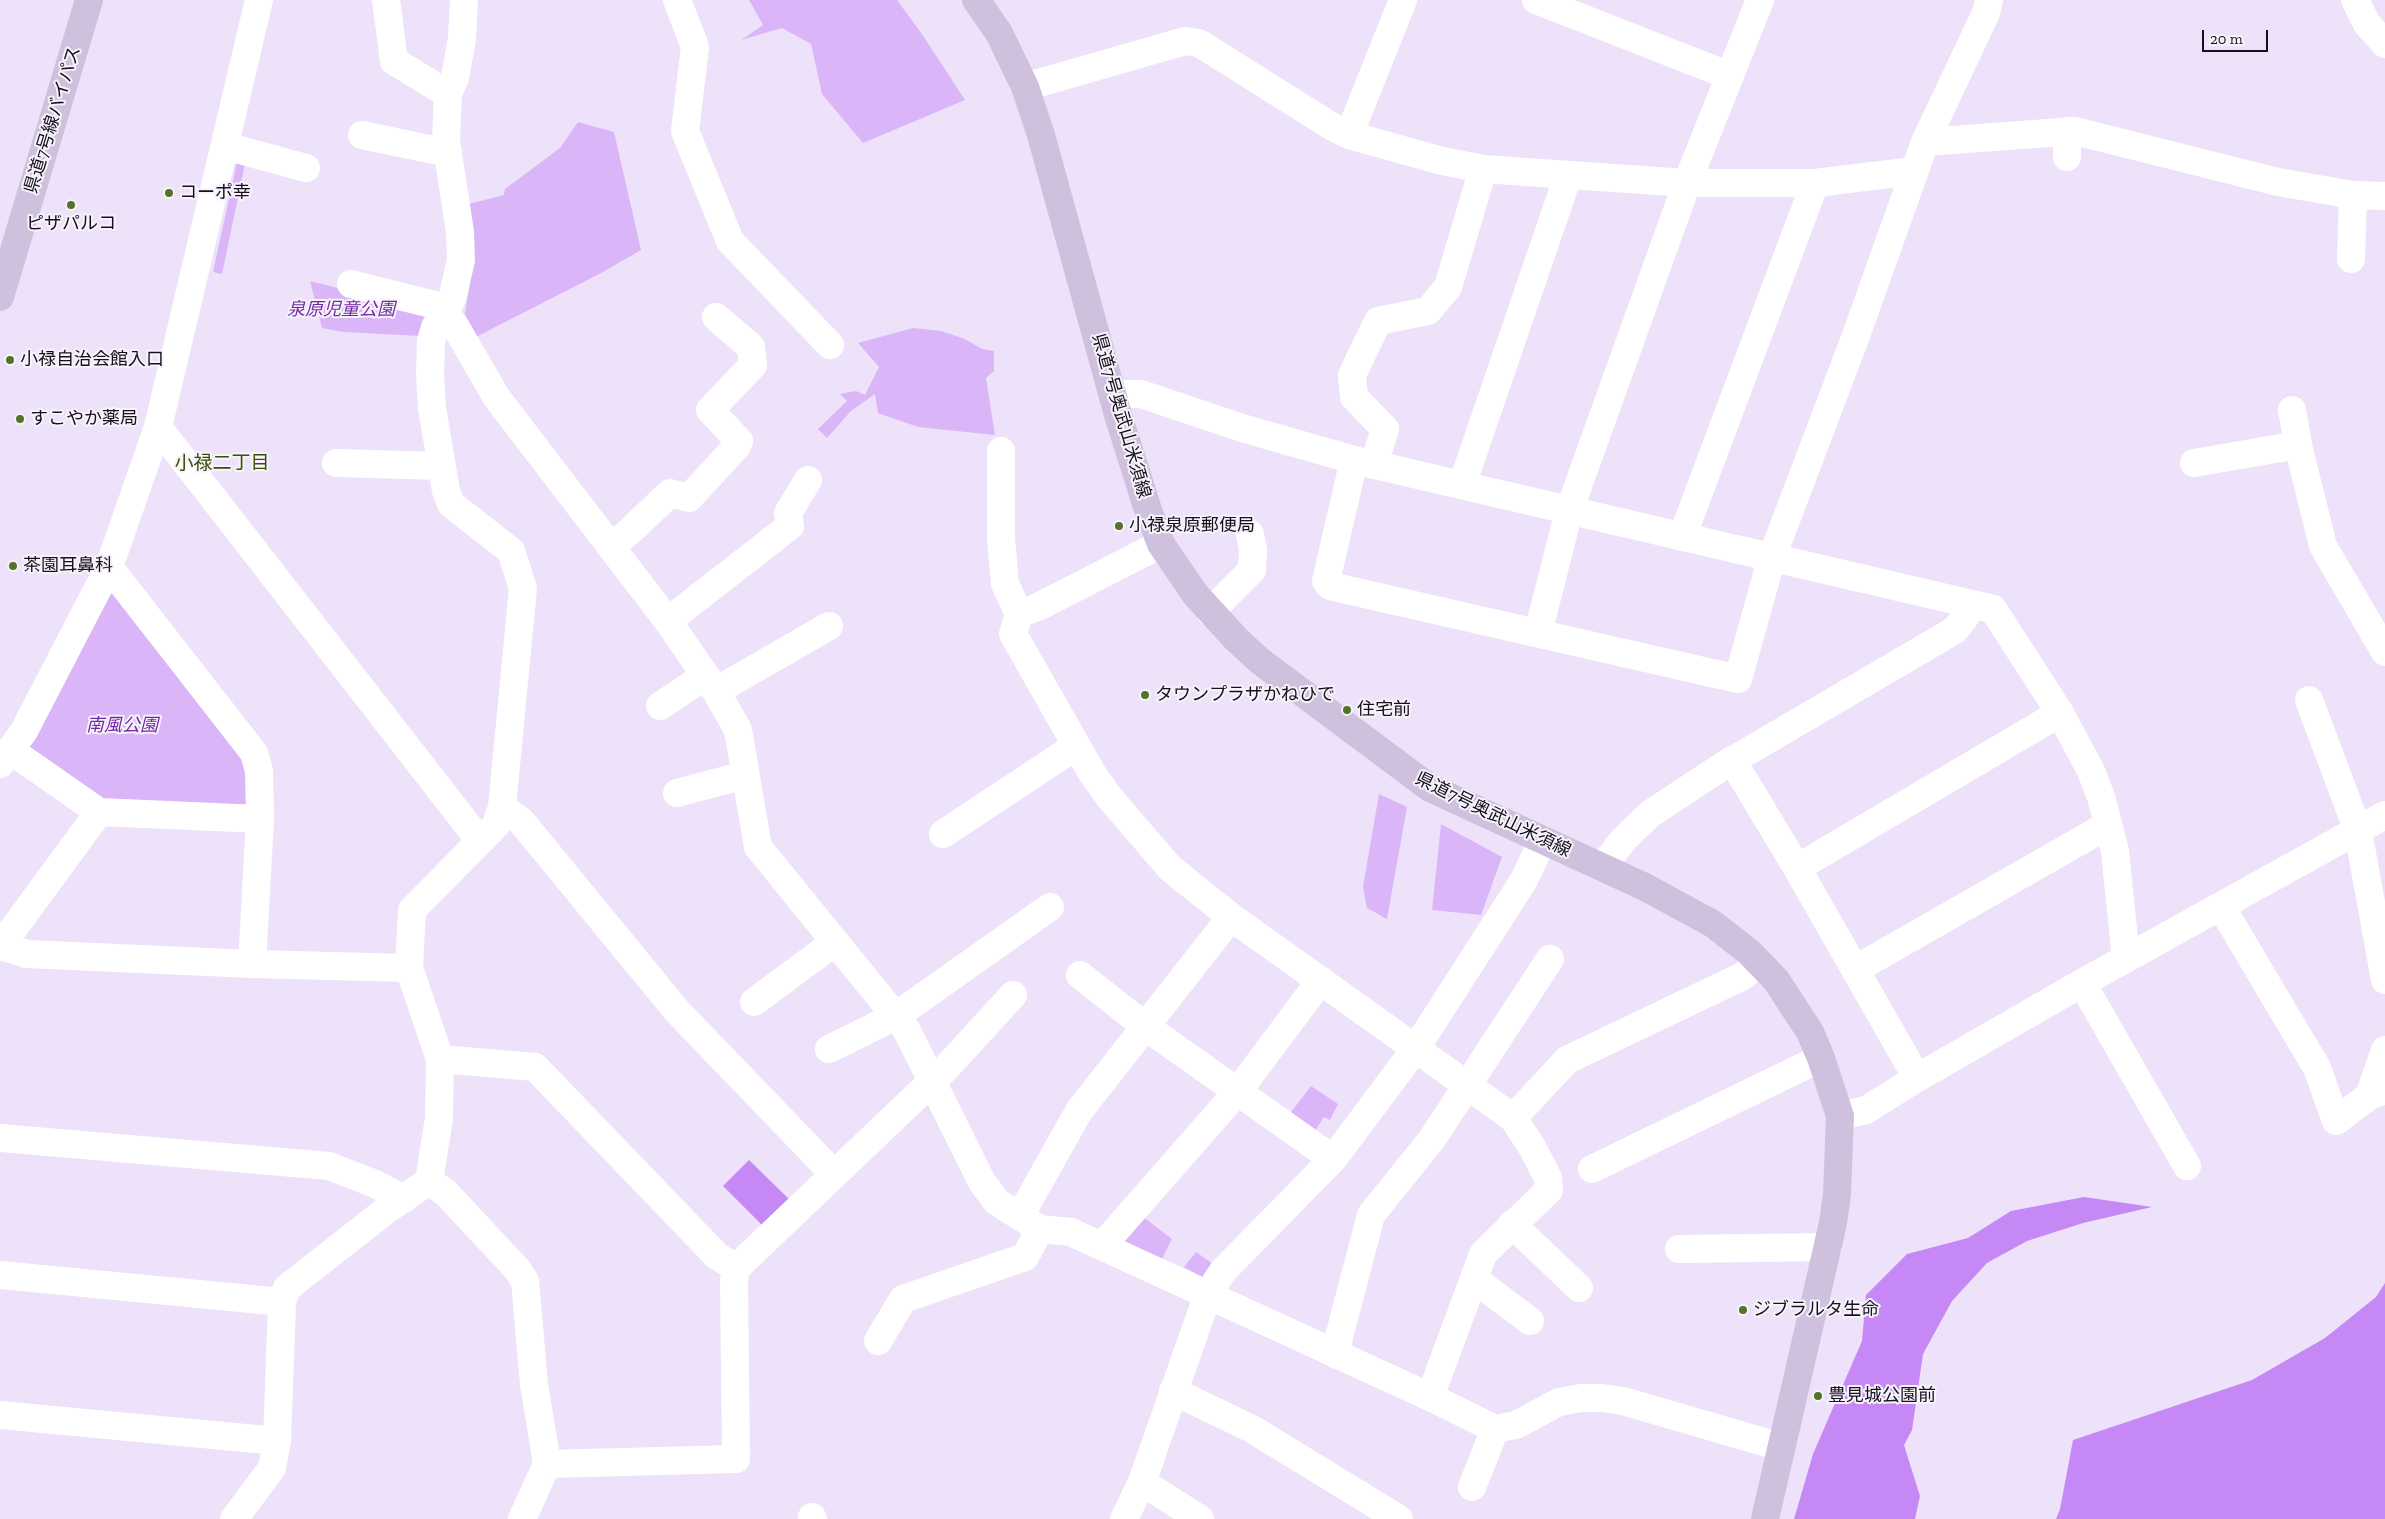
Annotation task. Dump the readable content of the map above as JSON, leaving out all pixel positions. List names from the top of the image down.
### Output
{
  "streets": {
    "main road": ["県道7号線バイパス", "県道7号奥武山米須線"]
  },
  "districts": ["小禄二丁目"],
  "parks": ["泉原児童公園", "南風公園"],
  "places": [
    "コーポ幸",
    "ピザパルコ",
    "小禄自治会館入口",
    "すこやか薬局",
    "小禄泉原郵便局",
    "茶園耳鼻科",
    "タウンプラザかねひで",
    "住宅前",
    "ジブラルタ生命",
    "豊見城公園前"
  ],
  "scale_bar": "20 m"
}
